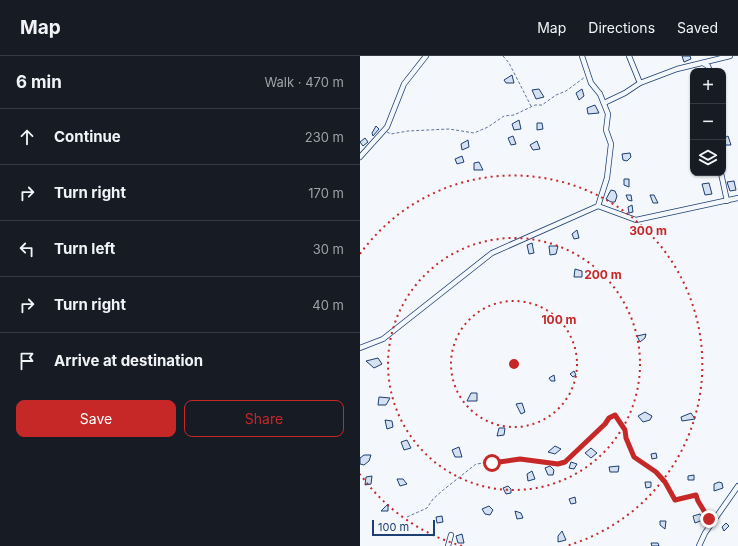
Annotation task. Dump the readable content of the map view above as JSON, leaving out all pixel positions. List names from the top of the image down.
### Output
{
  "scale_bar": "100 m",
  "page": {
    "header": "Map",
    "nav": ["Map", "Directions", "Saved"],
    "heading": ["6 min", "Walk · 470 m"],
    "map_buttons": ["+", "−"],
    "list": [
      ["Continue", "230 m"],
      ["Turn right", "170 m"],
      ["Turn left", "30 m"],
      ["Turn right", "40 m"],
      "Arrive at destination"
    ],
    "buttons": ["Save", "Share"],
    "scale": "100 m"
  },
  "rings": ["300 m", "200 m", "100 m"]
}
